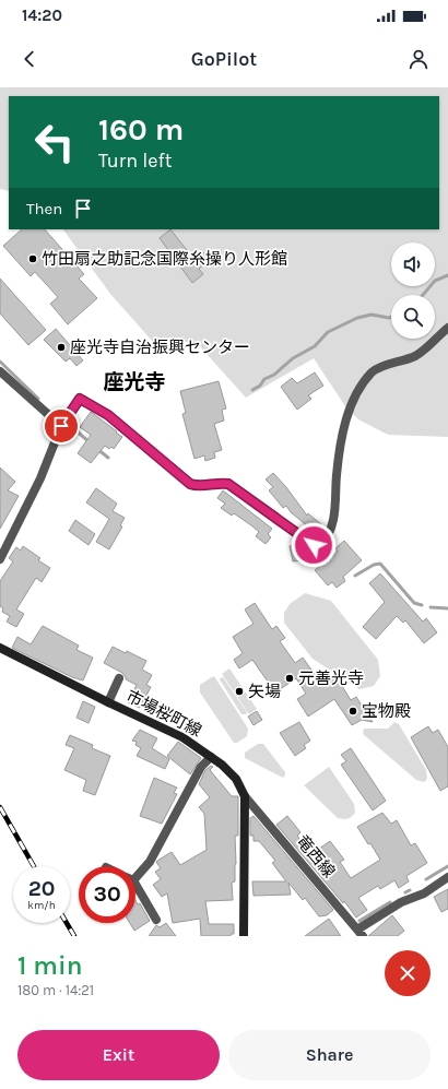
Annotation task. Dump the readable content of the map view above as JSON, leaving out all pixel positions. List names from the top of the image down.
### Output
{
  "streets": {
    "main road": ["市場桜町線"],
    "street": ["竜西線"]
  },
  "crossings": [
    ["市場桜町線", "竜西線"]
  ],
  "districts": ["座光寺"],
  "places": [
    "竹田扇之助記念国際糸操り人形館",
    "座光寺自治振興センター",
    "元善光寺",
    "矢場",
    "宝物殿"
  ],
  "page": {
    "status": "14:20",
    "header": "GoPilot",
    "turn": ["160 m", "Turn left"],
    "then": "Then",
    "speed": "20 km/h",
    "limit": "30",
    "heading": ["1 min", "180 m · 14:21"],
    "buttons": ["Exit", "Share"]
  }
}
